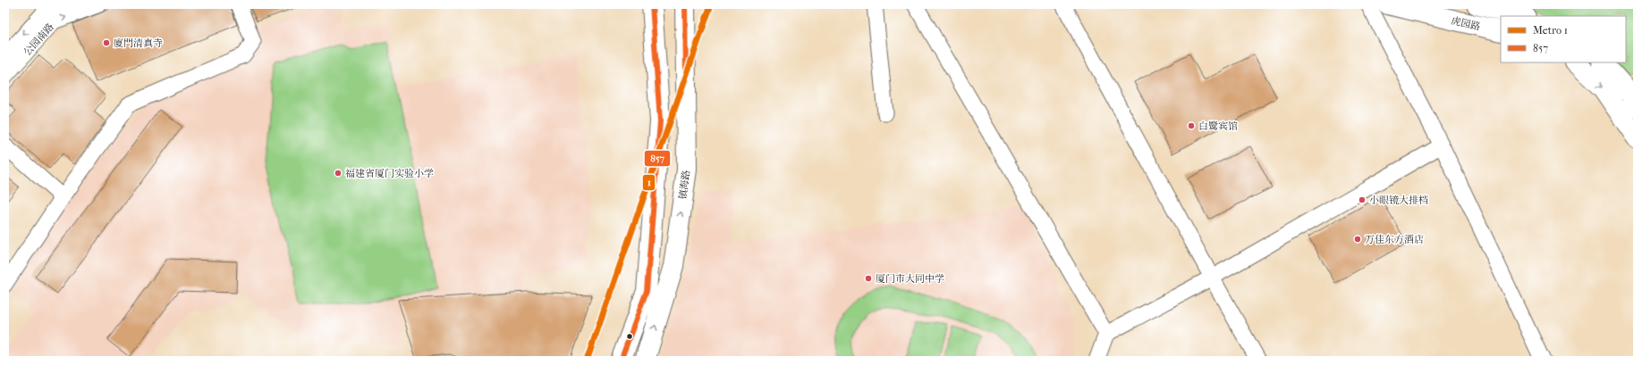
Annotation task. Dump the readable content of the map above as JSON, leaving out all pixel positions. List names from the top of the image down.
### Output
{
  "streets": {
    "main road": ["虎园路", "镇海路"],
    "street": ["公园南路"]
  },
  "places": [
    "廈門清真寺",
    "白鹭宾馆",
    "福建省厦门实验小学",
    "小眼镜大排档",
    "万佳东方酒店",
    "厦门市大同中学"
  ],
  "lines": ["metro line 1", "transit line 857"],
  "legend": ["Metro 1", "857"]
}
